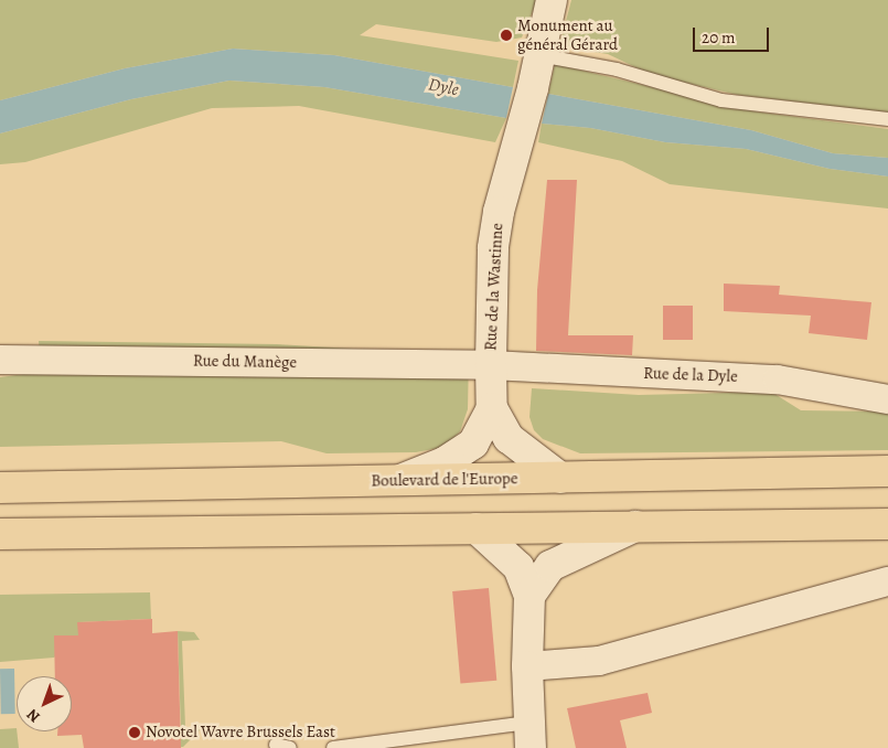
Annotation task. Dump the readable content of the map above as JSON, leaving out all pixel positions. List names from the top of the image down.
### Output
{
  "streets": {
    "highway": ["Boulevard de l'Europe"],
    "street": ["Rue de la Wastinne", "Rue du Manège", "Rue de la Dyle"]
  },
  "crossings": [
    ["Rue de la Wastinne", "Rue du Manège"],
    ["Rue de la Wastinne", "Rue de la Dyle"],
    ["Rue de la Wastinne", "Boulevard de l'Europe"],
    ["Rue du Manège", "Rue de la Dyle"]
  ],
  "water": ["Dyle"],
  "places": ["Monument au général Gérard", "Novotel Wavre Brussels East"],
  "scale_bar": "20 m",
  "north": "bottom left"
}
